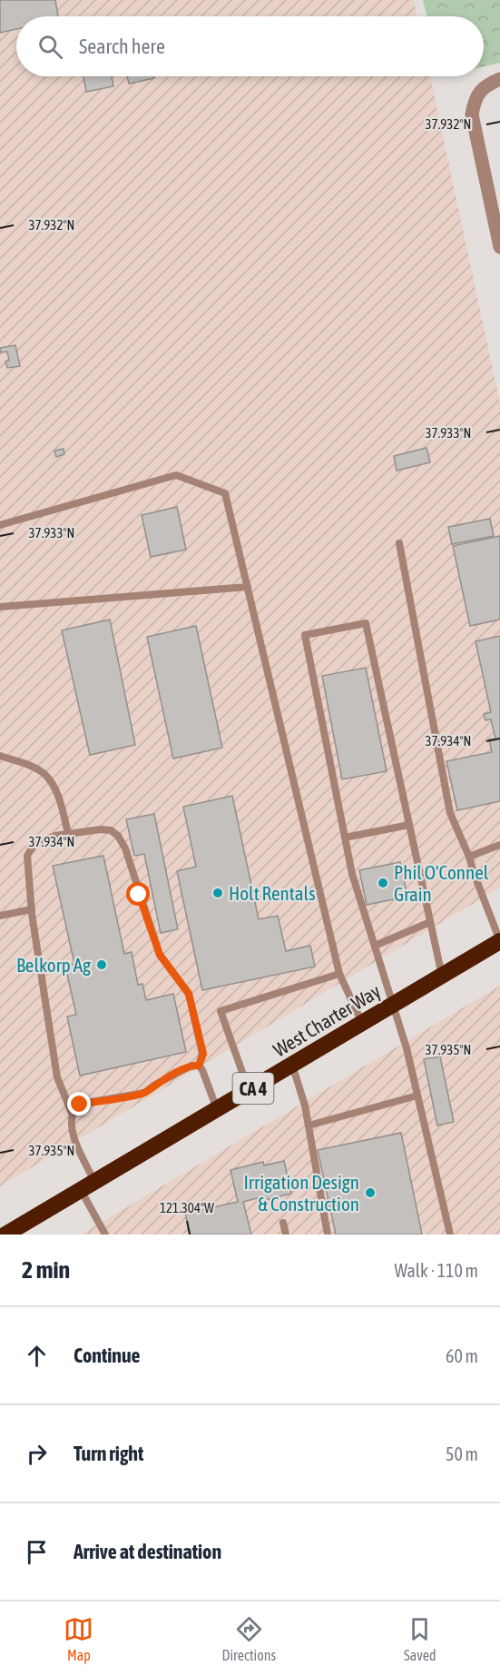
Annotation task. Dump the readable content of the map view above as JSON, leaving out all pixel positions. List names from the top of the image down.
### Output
{
  "streets": {
    "highway": ["West Charter Way", "CA 4"]
  },
  "places": [
    "Phil O'Connel Grain",
    "Holt Rentals",
    "Belkorp Ag",
    "Irrigation Design & Construction"
  ],
  "page": {
    "search": "Search here",
    "heading": ["2 min", "Walk · 110 m"],
    "list": [
      ["Continue", "60 m"],
      ["Turn right", "50 m"],
      "Arrive at destination"
    ],
    "nav": ["Map", "Directions", "Saved"]
  },
  "coordinates": [
    "37.932°N",
    "37.933°N",
    "37.934°N",
    "37.935°N",
    "121.304°W"
  ]
}
